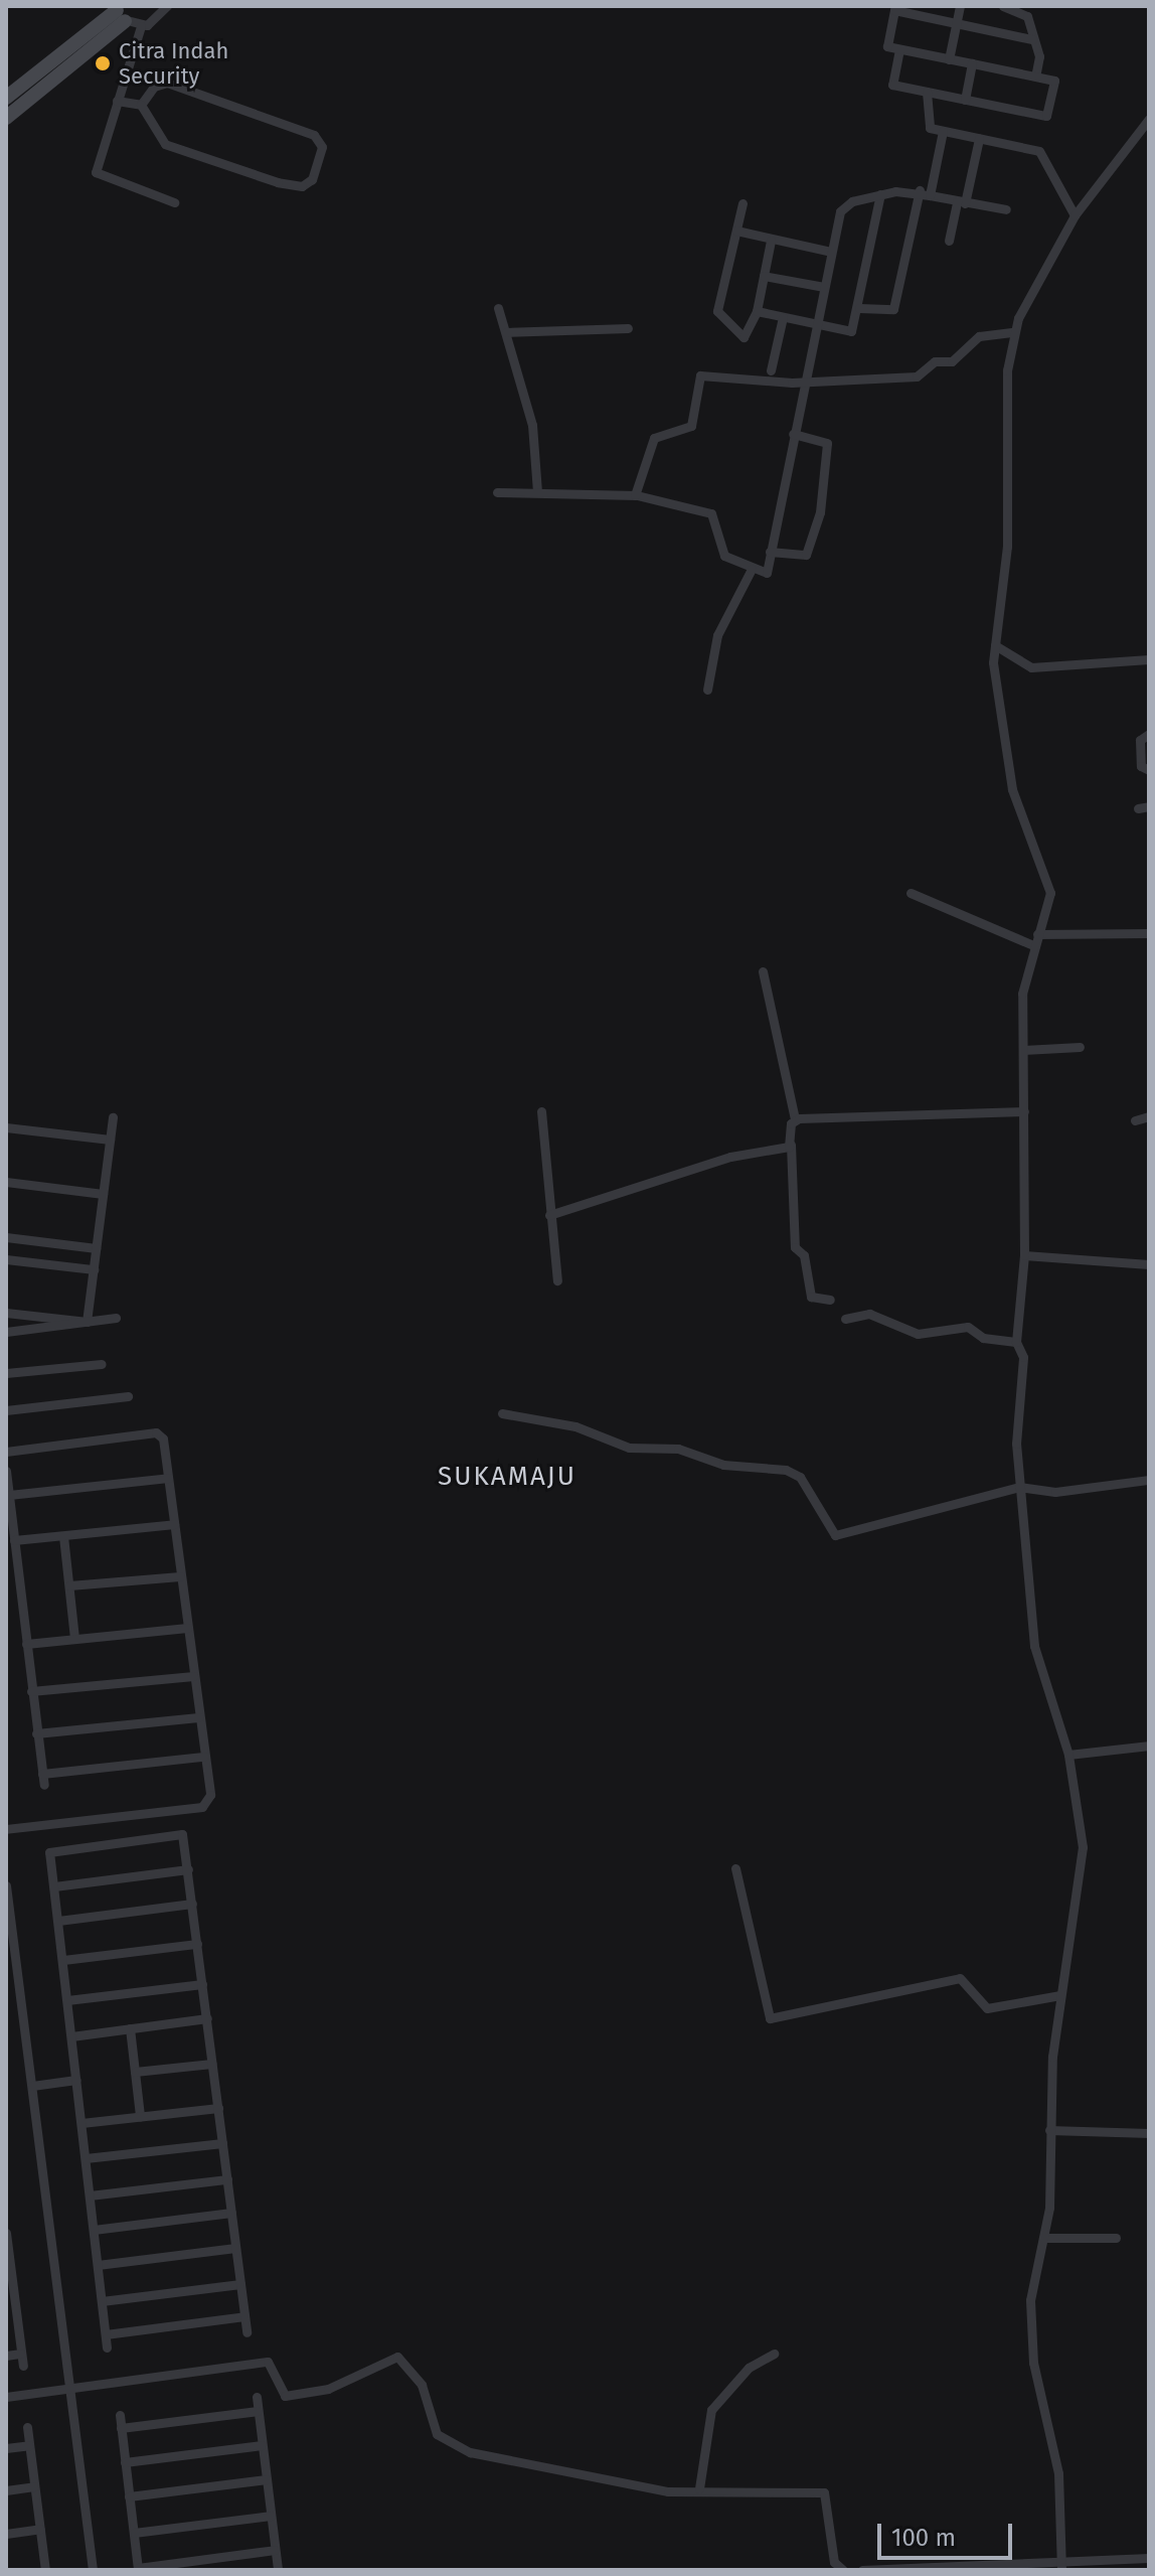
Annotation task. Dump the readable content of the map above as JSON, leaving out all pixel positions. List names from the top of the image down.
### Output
{
  "districts": ["SUKAMAJU"],
  "places": ["Citra Indah Security"],
  "scale_bar": "100 m"
}
